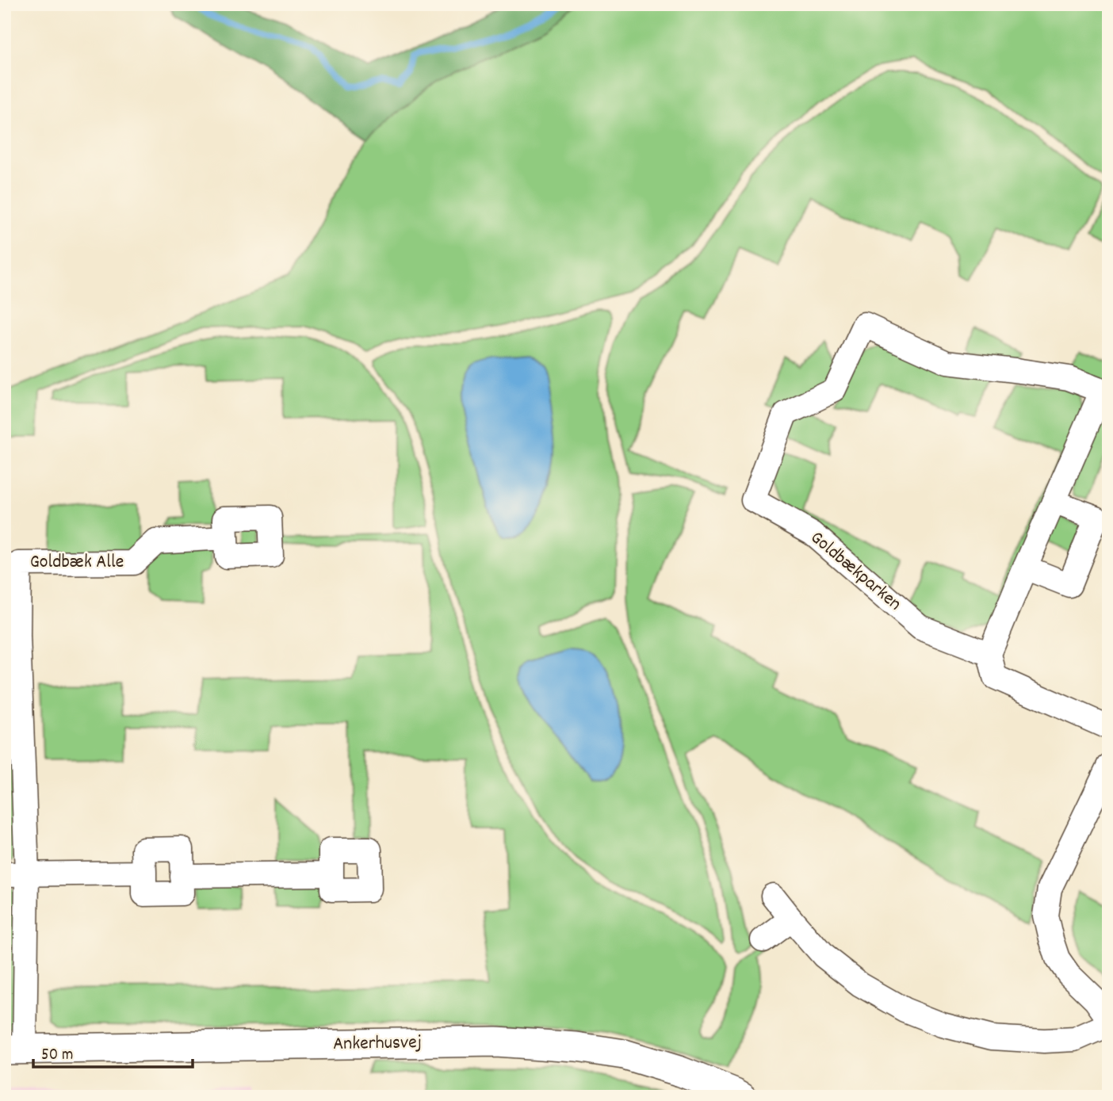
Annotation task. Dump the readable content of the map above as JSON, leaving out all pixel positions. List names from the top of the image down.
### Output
{
  "streets": {
    "street": ["Goldbæk Alle", "Goldbækparken", "Ankerhusvej"]
  },
  "crossings": [
    ["Goldbæk Alle", "Ankerhusvej"]
  ],
  "scale_bar": "50 m"
}
